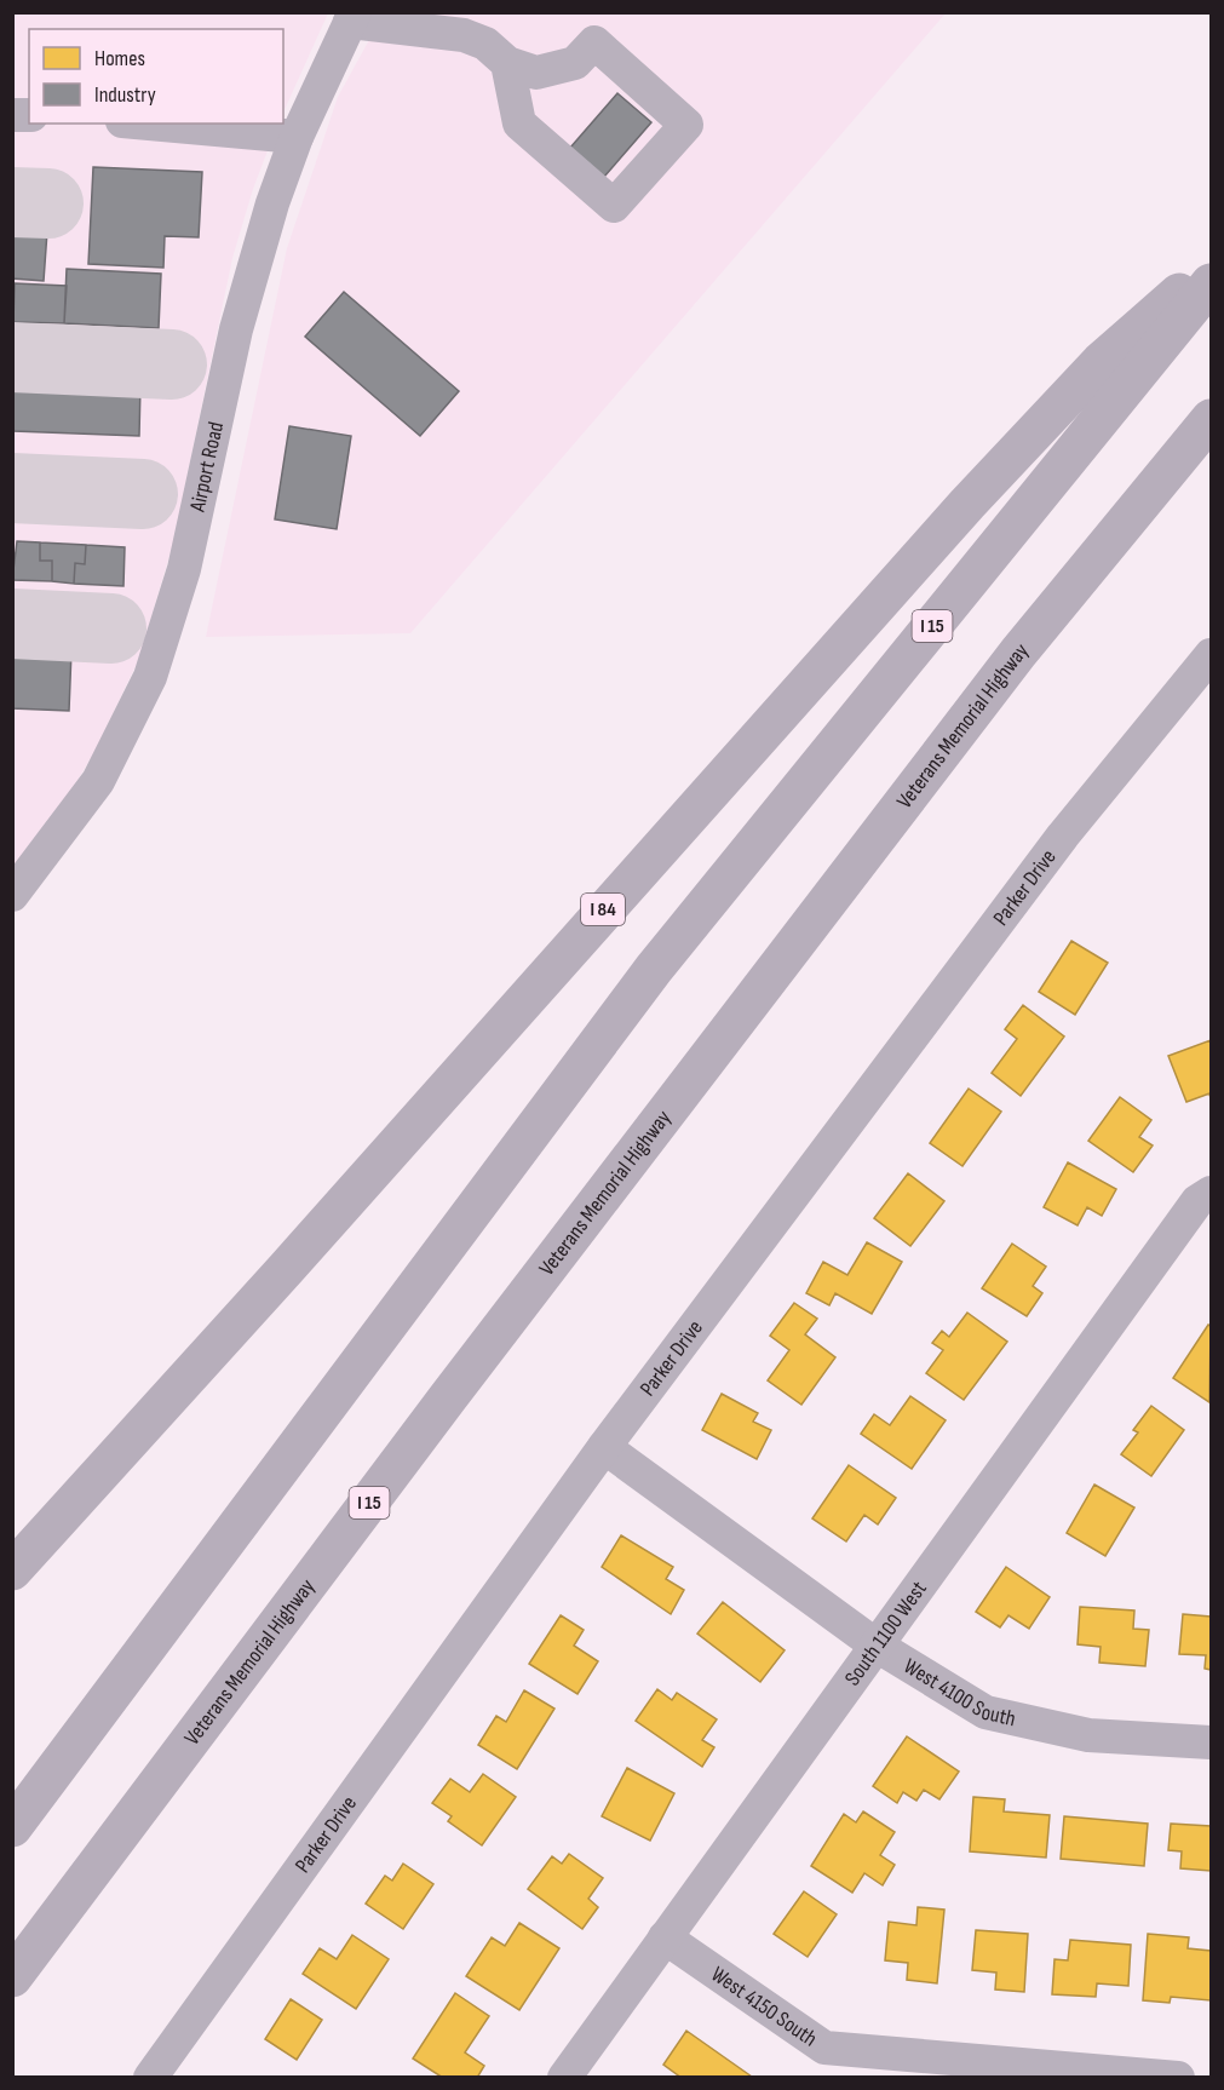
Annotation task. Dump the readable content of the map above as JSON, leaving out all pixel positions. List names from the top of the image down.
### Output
{
  "streets": {
    "highway": ["I 15", "Veterans Memorial Highway", "I 84"],
    "street": [
      "Airport Road",
      "Parker Drive",
      "South 1100 West",
      "West 4100 South",
      "West 4150 South"
    ]
  },
  "crossings": [
    ["Parker Drive", "West 4100 South"],
    ["South 1100 West", "West 4100 South"],
    ["South 1100 West", "West 4150 South"]
  ],
  "legend": ["Homes", "Industry"]
}
